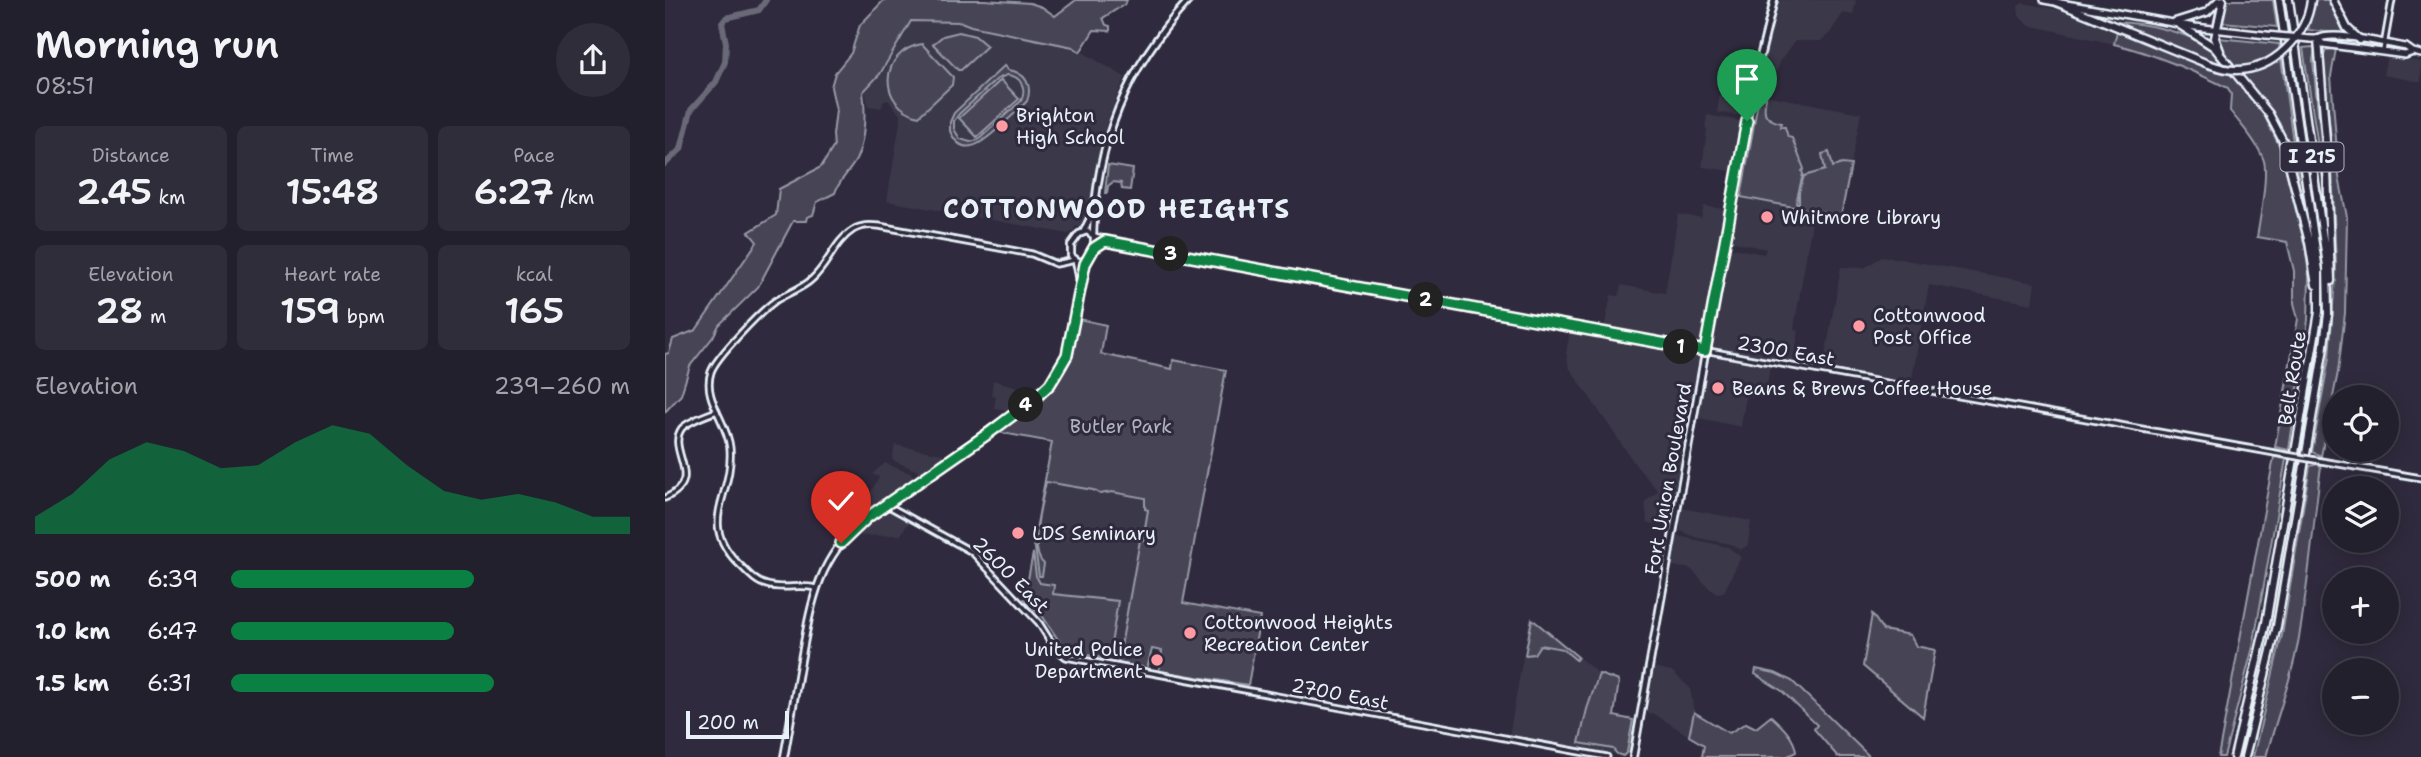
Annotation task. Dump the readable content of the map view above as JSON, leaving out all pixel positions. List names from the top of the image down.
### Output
{
  "streets": {
    "highway": ["I 215", "Belt Route"],
    "main road": ["Fort Union Boulevard"],
    "street": ["2300 East", "2600 East", "2700 East"]
  },
  "crossings": [
    ["2300 East", "Fort Union Boulevard"],
    ["2600 East", "2700 East"]
  ],
  "districts": ["COTTONWOOD HEIGHTS"],
  "parks": ["Butler Park"],
  "places": [
    "Brighton High School",
    "Whitmore Library",
    "Cottonwood Post Office",
    "Beans & Brews Coffee House",
    "LDS Seminary",
    "Cottonwood Heights Recreation Center",
    "United Police Department"
  ],
  "scale_bar": "200 m",
  "page": {
    "heading": ["Morning run", "08:51"],
    "stats": [
      ["Distance", "2.45 km"],
      ["Time", "15:48"],
      ["Pace", "6:27 /km"],
      ["Elevation", "28 m"],
      ["Heart rate", "159 bpm"],
      ["kcal", "165"]
    ],
    "pins": [
      "3",
      "2",
      "1",
      "4"
    ],
    "chart": ["Elevation", "239–260 m"],
    "map_buttons": ["+", "−"],
    "list": [
      {
        "name": "500 m",
        "note": "6:39"
      },
      {
        "name": "1.0 km",
        "note": "6:47"
      },
      {
        "name": "1.5 km",
        "note": "6:31"
      }
    ],
    "scale": "200 m"
  }
}
